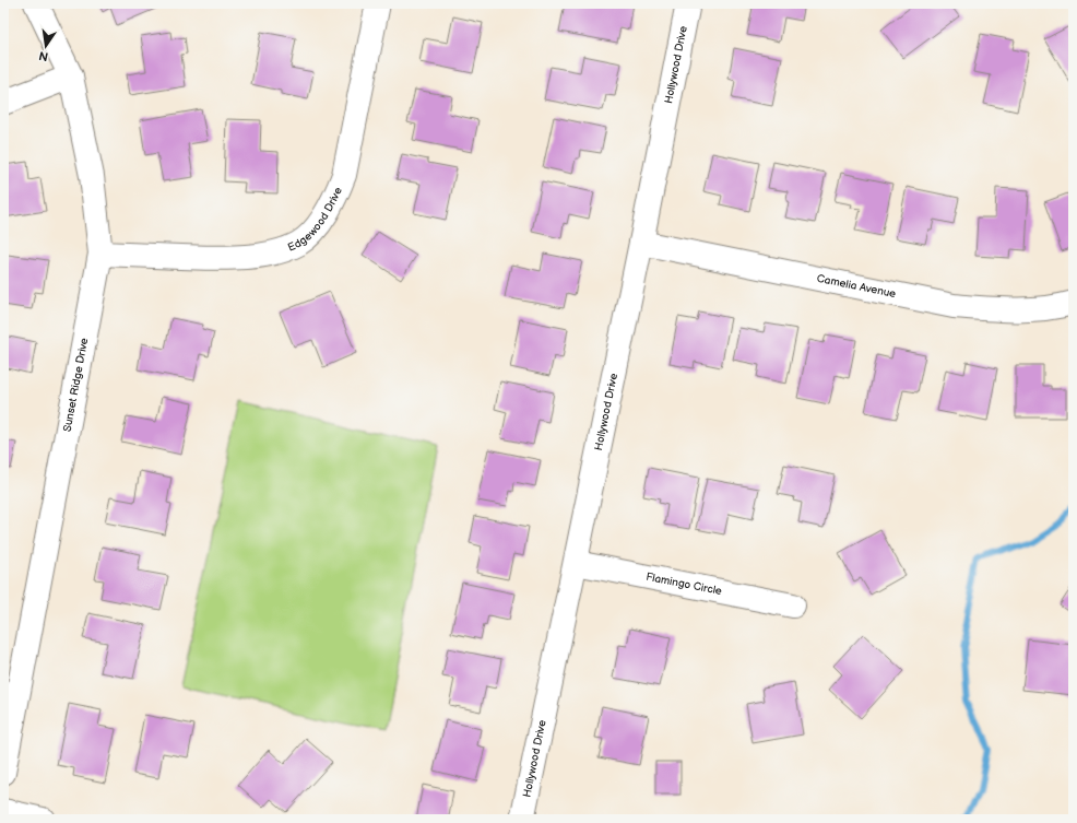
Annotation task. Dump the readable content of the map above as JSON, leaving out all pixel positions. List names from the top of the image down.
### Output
{
  "streets": {
    "street": [
      "Hollywood Drive",
      "Edgewood Drive",
      "Camelia Avenue",
      "Sunset Ridge Drive",
      "Flamingo Circle"
    ]
  },
  "crossings": [
    ["Hollywood Drive", "Camelia Avenue"],
    ["Hollywood Drive", "Flamingo Circle"],
    ["Edgewood Drive", "Sunset Ridge Drive"]
  ],
  "north": "bottom"
}
